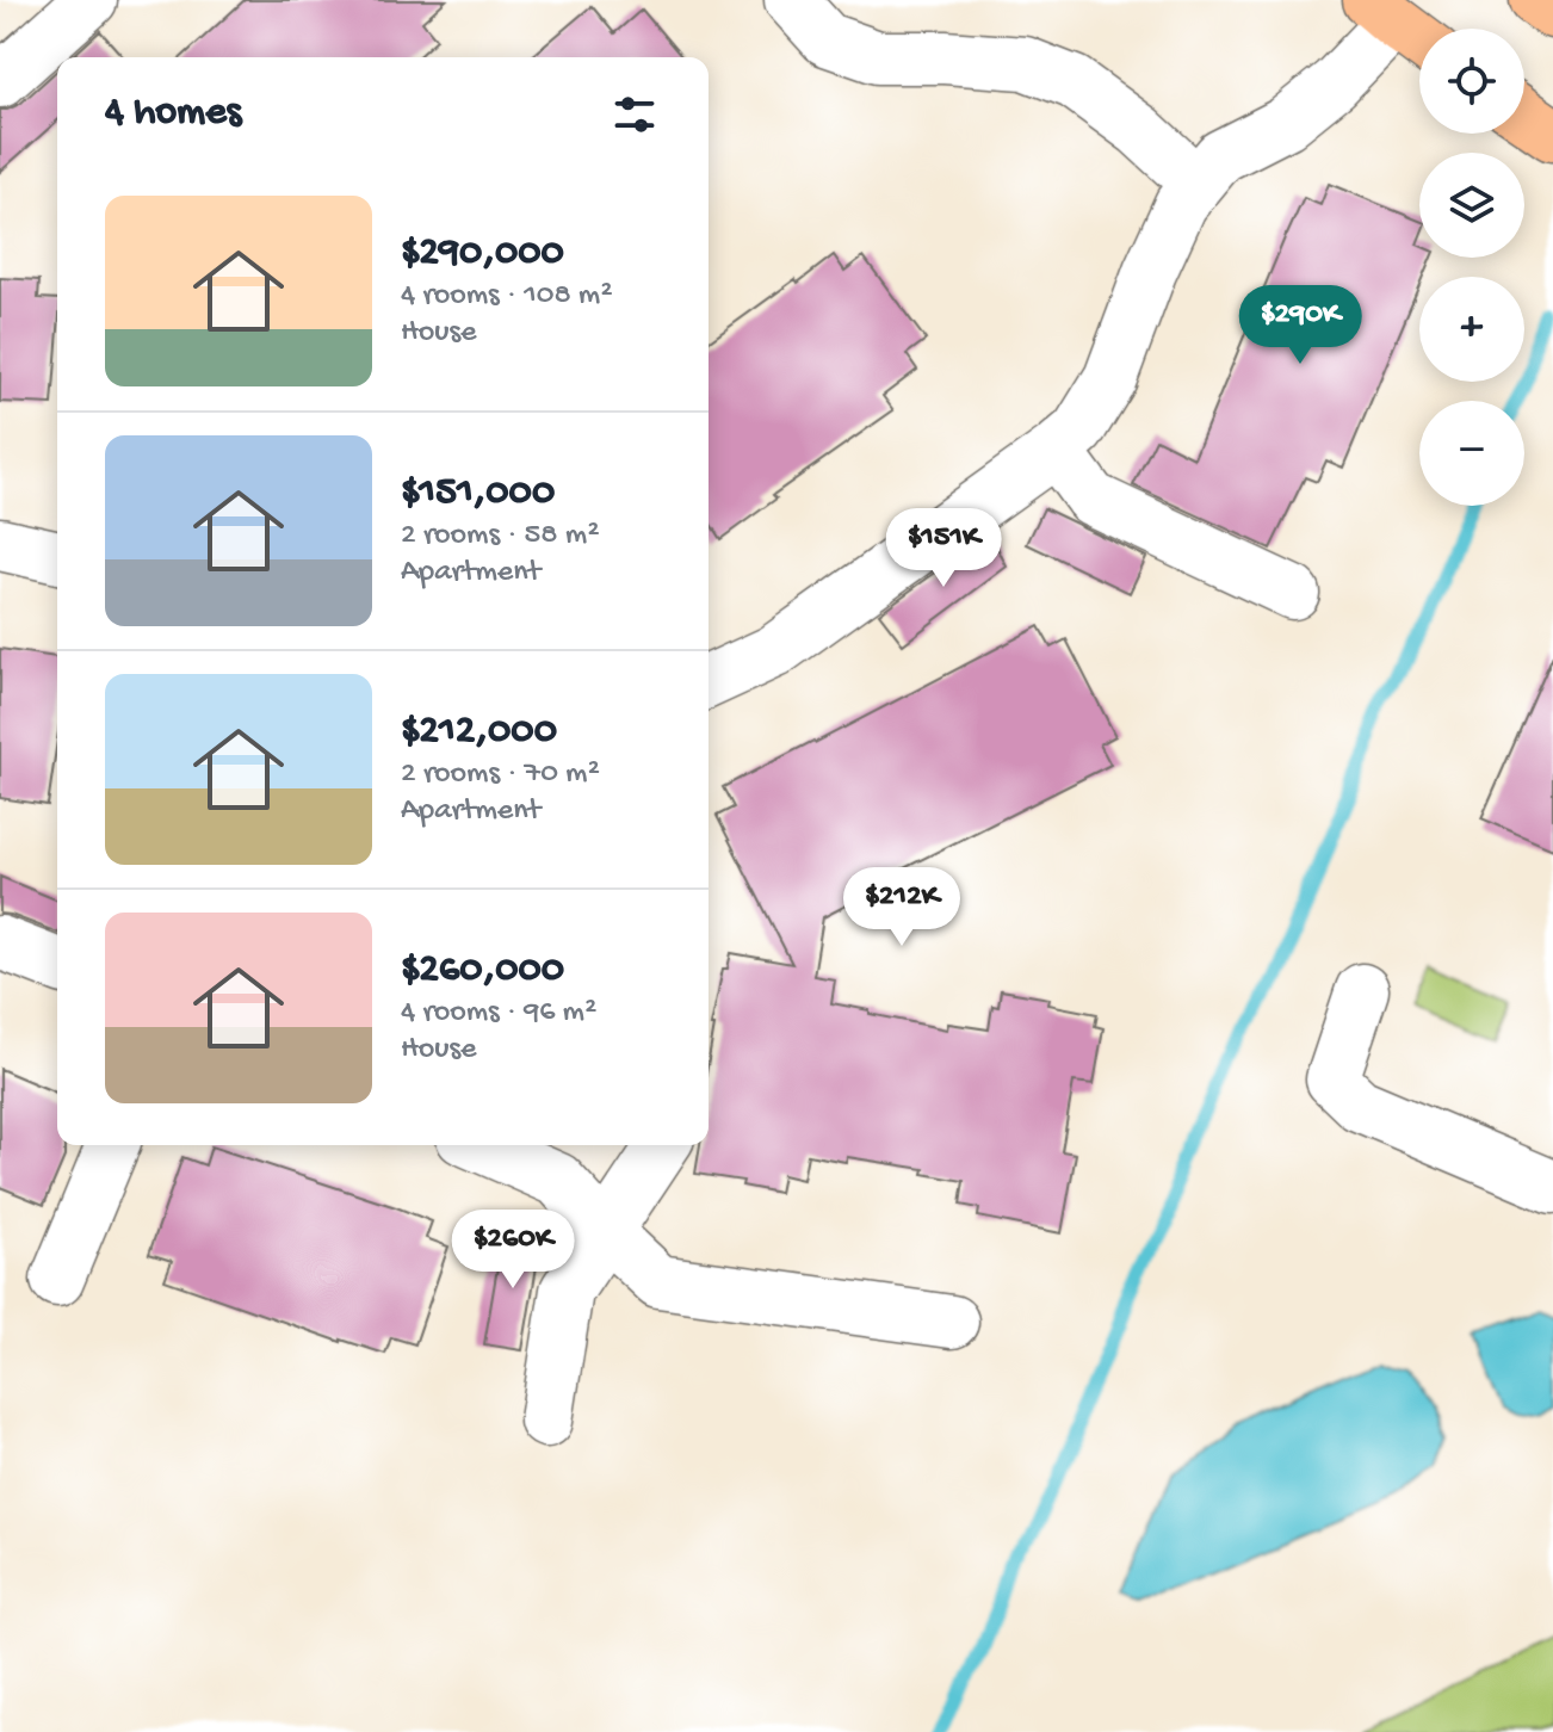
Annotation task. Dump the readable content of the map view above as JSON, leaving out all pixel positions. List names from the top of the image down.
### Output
{
  "page": {
    "map_buttons": ["+", "−"],
    "heading": "4 homes",
    "list": [
      {
        "name": "$290,000",
        "note": "4 rooms · 108 m² · House"
      },
      {
        "name": "$151,000",
        "note": "2 rooms · 58 m² · Apartment"
      },
      {
        "name": "$212,000",
        "note": "2 rooms · 70 m² · Apartment"
      },
      {
        "name": "$260,000",
        "note": "4 rooms · 96 m² · House"
      }
    ],
    "price": [
      "$290K",
      "$151K",
      "$212K",
      "$260K"
    ]
  }
}
